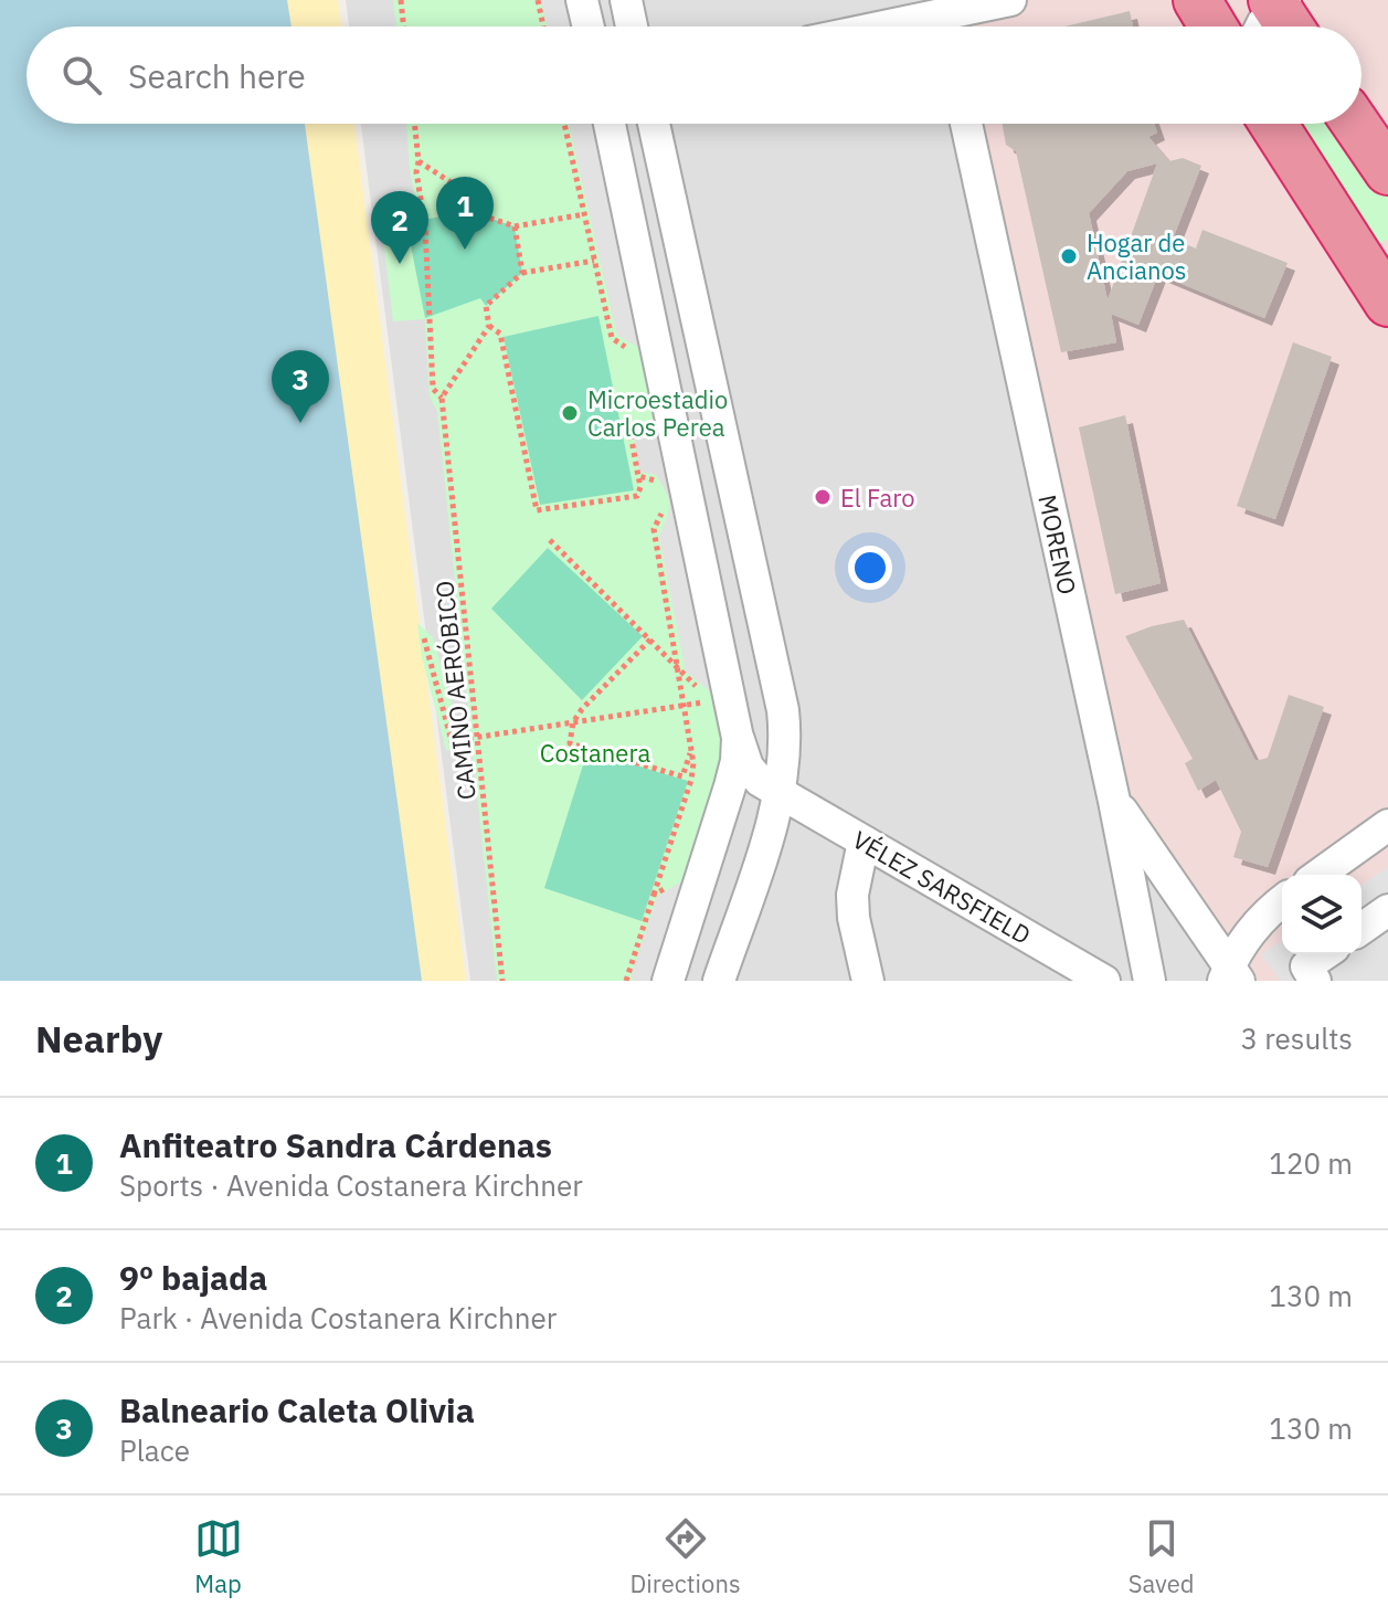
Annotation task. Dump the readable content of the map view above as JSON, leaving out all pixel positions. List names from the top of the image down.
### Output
{
  "streets": {
    "street": ["MORENO", "VÉLEZ SARSFIELD"],
    "path": ["CAMINO AERÓBICO"]
  },
  "parks": ["Costanera"],
  "places": ["Hogar de Ancianos", "Microestadio Carlos Perea", "El Faro"],
  "page": {
    "search": "Search here",
    "pins": ["1", "2", "3"],
    "heading": ["Nearby", "3 results"],
    "list": [
      {
        "mark": "1",
        "name": "Anfiteatro Sandra Cárdenas",
        "note": "Sports · Avenida Costanera Kirchner",
        "value": "120 m"
      },
      {
        "mark": "2",
        "name": "9º bajada",
        "note": "Park · Avenida Costanera Kirchner",
        "value": "130 m"
      },
      {
        "mark": "3",
        "name": "Balneario Caleta Olivia",
        "note": "Place",
        "value": "130 m"
      }
    ],
    "nav": ["Map", "Directions", "Saved"]
  }
}
